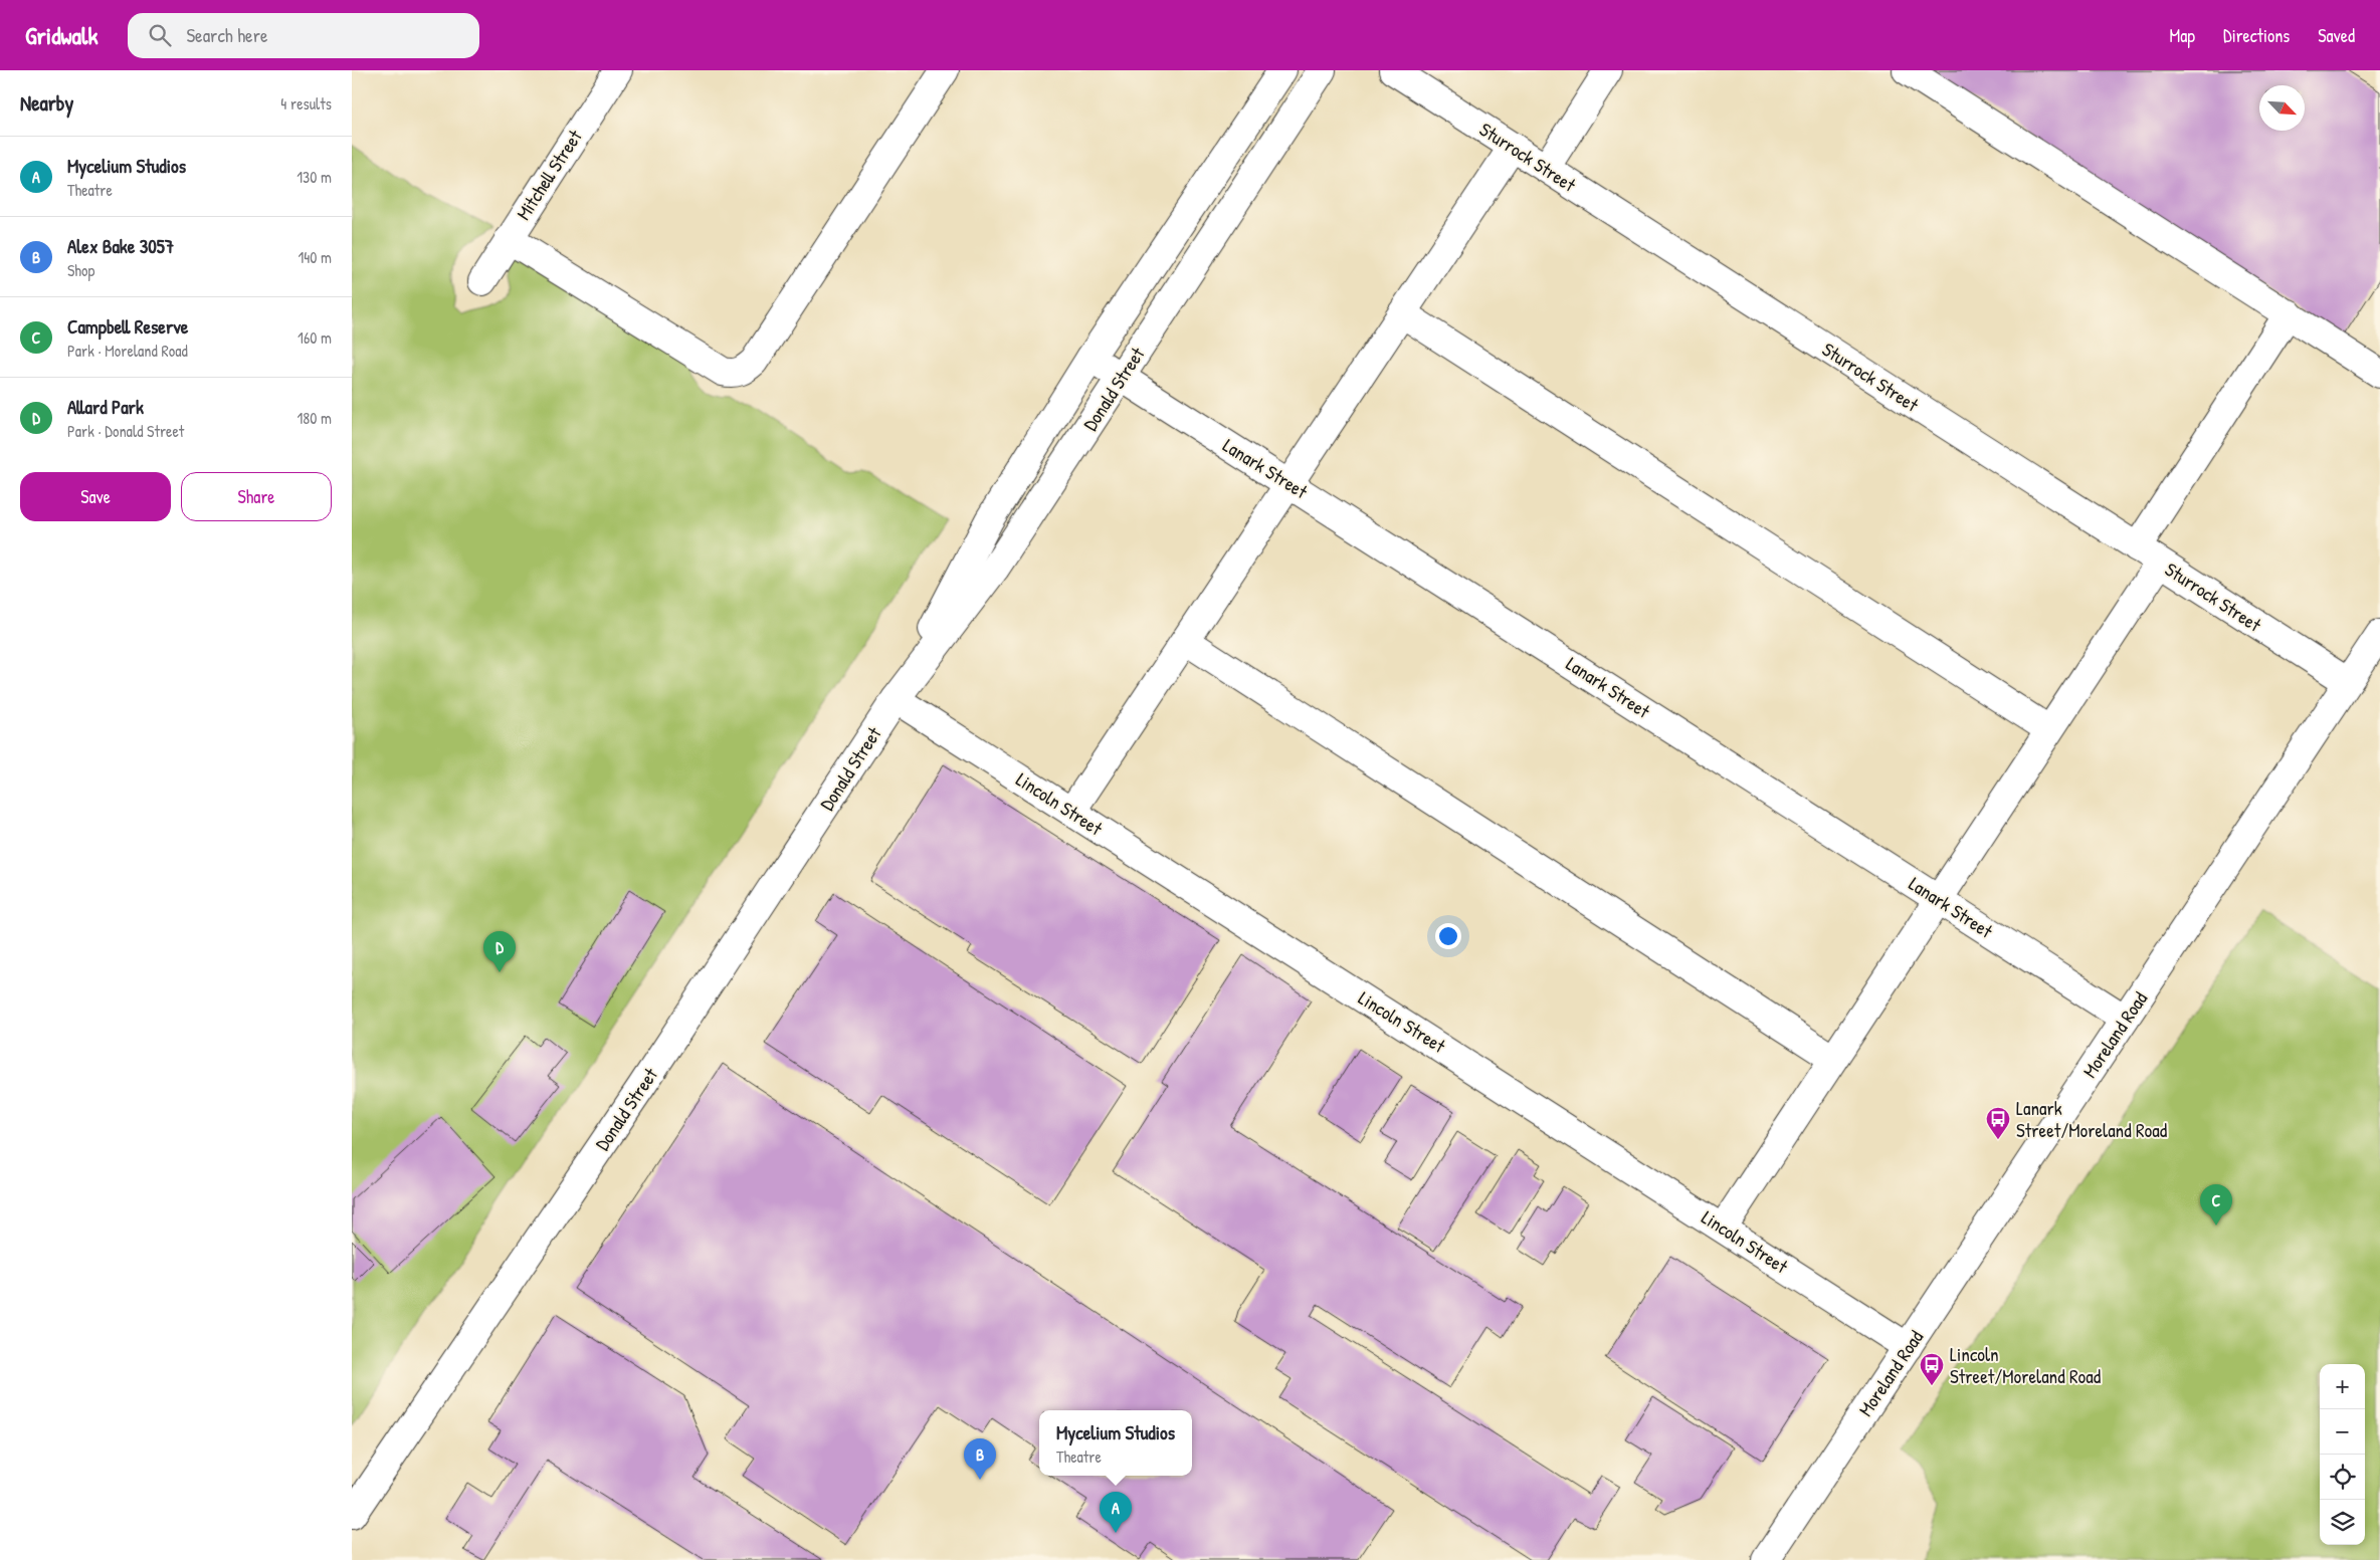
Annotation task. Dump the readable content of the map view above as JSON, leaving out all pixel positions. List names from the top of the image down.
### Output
{
  "streets": {
    "street": [
      "Sturrock Street",
      "Mitchell Street",
      "Donald Street",
      "Lanark Street",
      "Lincoln Street",
      "Moreland Road"
    ]
  },
  "crossings": [
    ["Sturrock Street", "Moreland Road"],
    ["Donald Street", "Lanark Street"],
    ["Donald Street", "Lincoln Street"],
    ["Lanark Street", "Moreland Road"],
    ["Lincoln Street", "Moreland Road"]
  ],
  "places": {
    "bus stop": ["Lanark Street/Moreland Road", "Lincoln Street/Moreland Road"]
  },
  "north": "bottom right",
  "page": {
    "header": "Gridwalk",
    "search": "Search here",
    "nav": ["Map", "Directions", "Saved"],
    "heading": ["Nearby", "4 results"],
    "list": [
      {
        "mark": "A",
        "name": "Mycelium Studios",
        "note": "Theatre",
        "value": "130 m"
      },
      {
        "mark": "B",
        "name": "Alex Bake 3057",
        "note": "Shop",
        "value": "140 m"
      },
      {
        "mark": "C",
        "name": "Campbell Reserve",
        "note": "Park · Moreland Road",
        "value": "160 m"
      },
      {
        "mark": "D",
        "name": "Allard Park",
        "note": "Park · Donald Street",
        "value": "180 m"
      }
    ],
    "buttons": ["Save", "Share"],
    "pins": [
      "D",
      "C",
      "B",
      "A"
    ],
    "map_buttons": ["+", "−"],
    "popup": ["Mycelium Studios", "Theatre"]
  }
}
